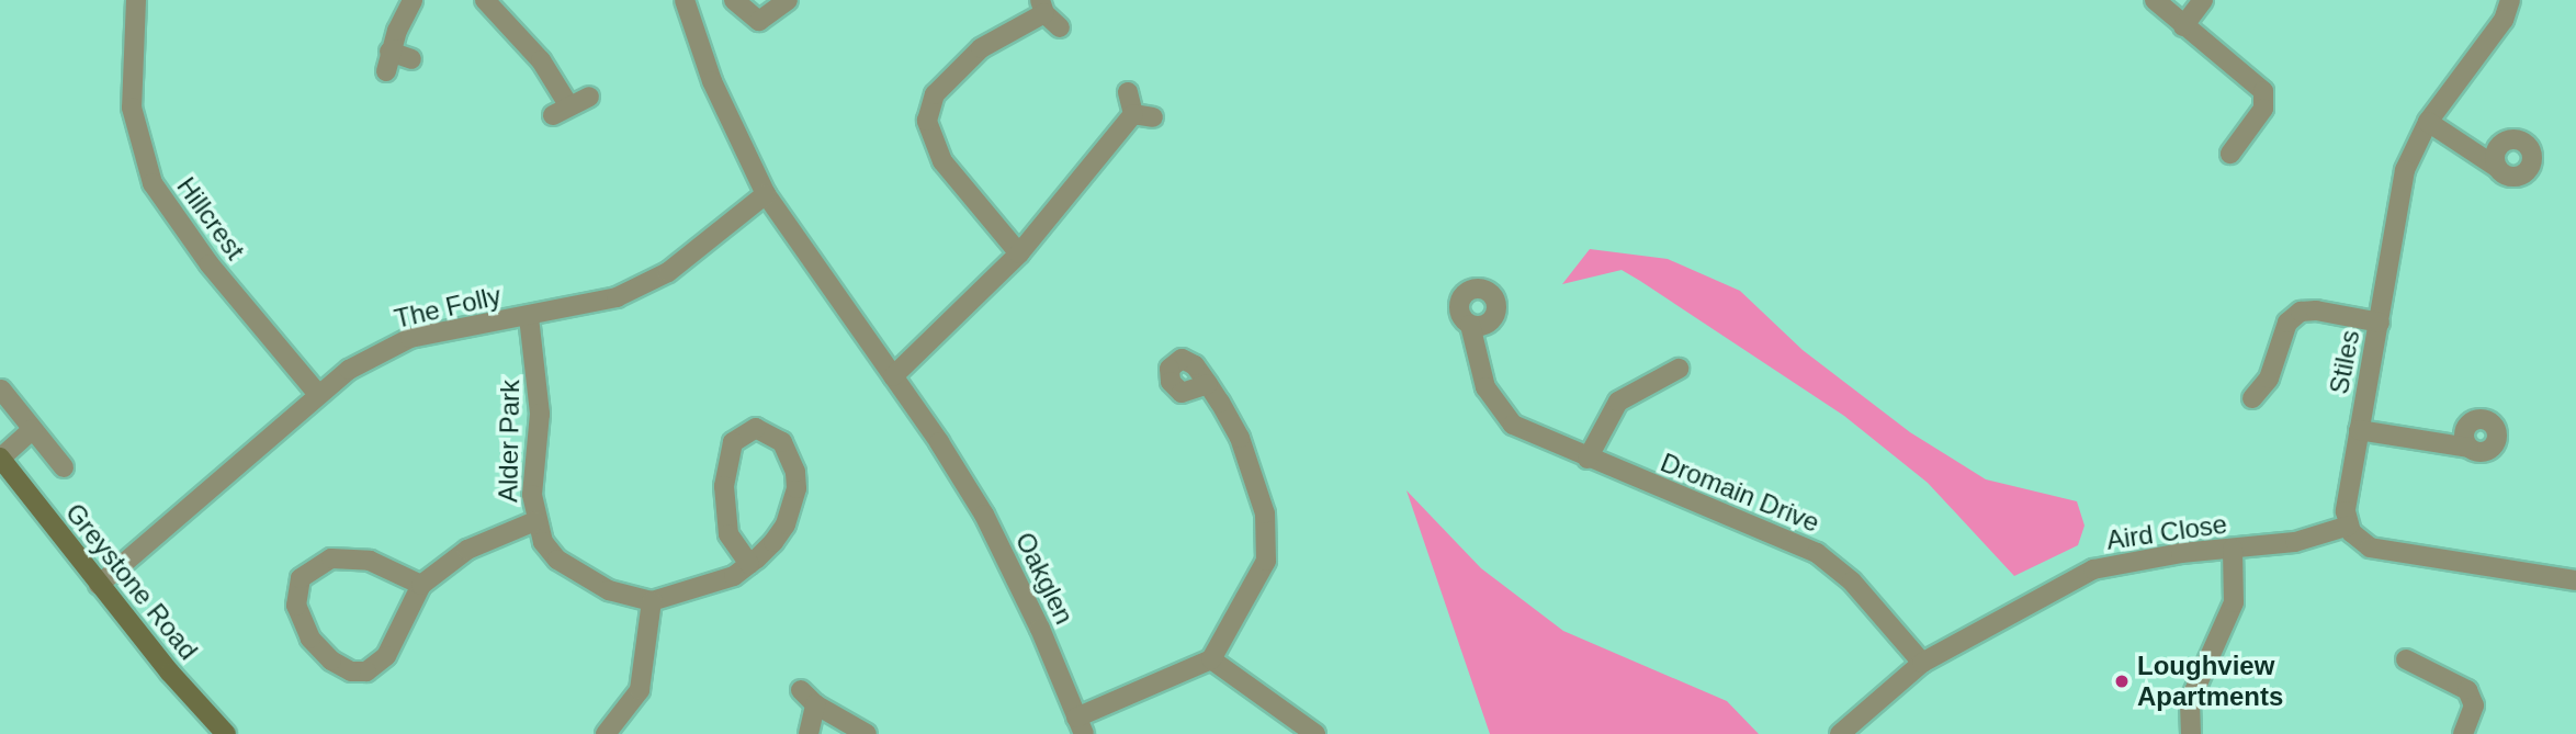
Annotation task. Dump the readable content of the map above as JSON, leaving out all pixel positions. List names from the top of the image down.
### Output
{
  "streets": {
    "main road": ["Greystone Road"],
    "street": [
      "Hillcrest",
      "The Folly",
      "Stiles",
      "Alder Park",
      "Dromain Drive",
      "Aird Close",
      "Oakglen"
    ]
  },
  "crossings": [
    ["Hillcrest", "The Folly"],
    ["The Folly", "Alder Park"],
    ["The Folly", "Greystone Road"],
    ["Stiles", "Aird Close"],
    ["Dromain Drive", "Aird Close"]
  ],
  "places": ["Loughview Apartments"]
}
